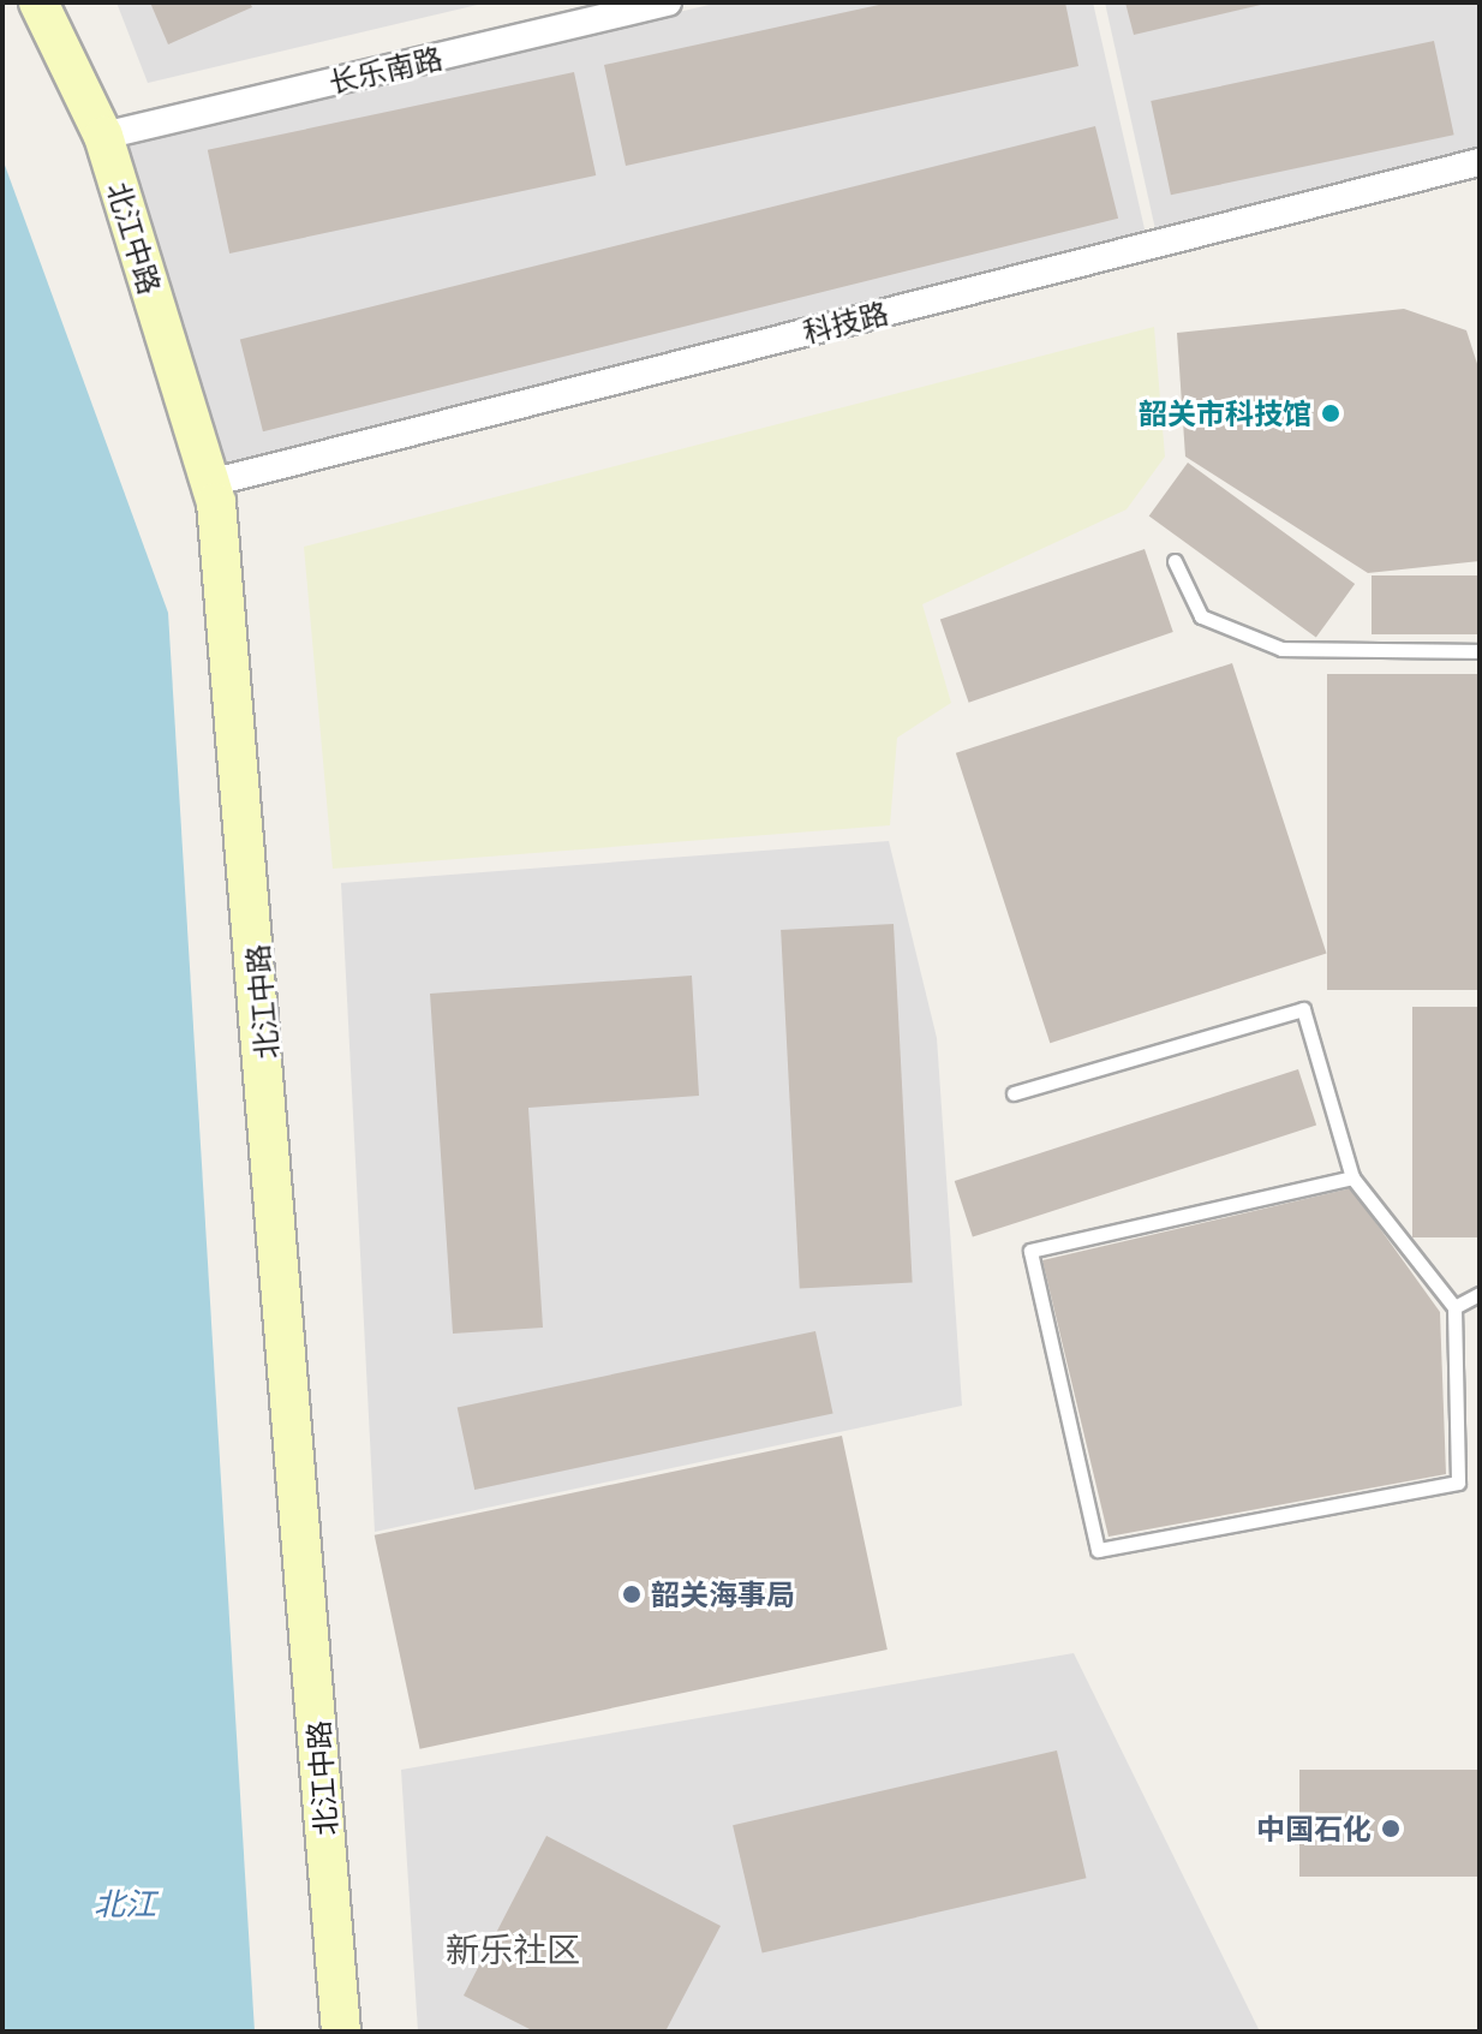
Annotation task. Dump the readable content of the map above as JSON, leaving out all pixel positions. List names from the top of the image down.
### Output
{
  "streets": {
    "street": ["长乐南路", "北江中路", "科技路"]
  },
  "crossings": [
    ["长乐南路", "北江中路"],
    ["北江中路", "科技路"]
  ],
  "districts": ["新乐社区"],
  "water": ["北江"],
  "places": ["韶关市科技馆", "韶关海事局", "中国石化"]
}
